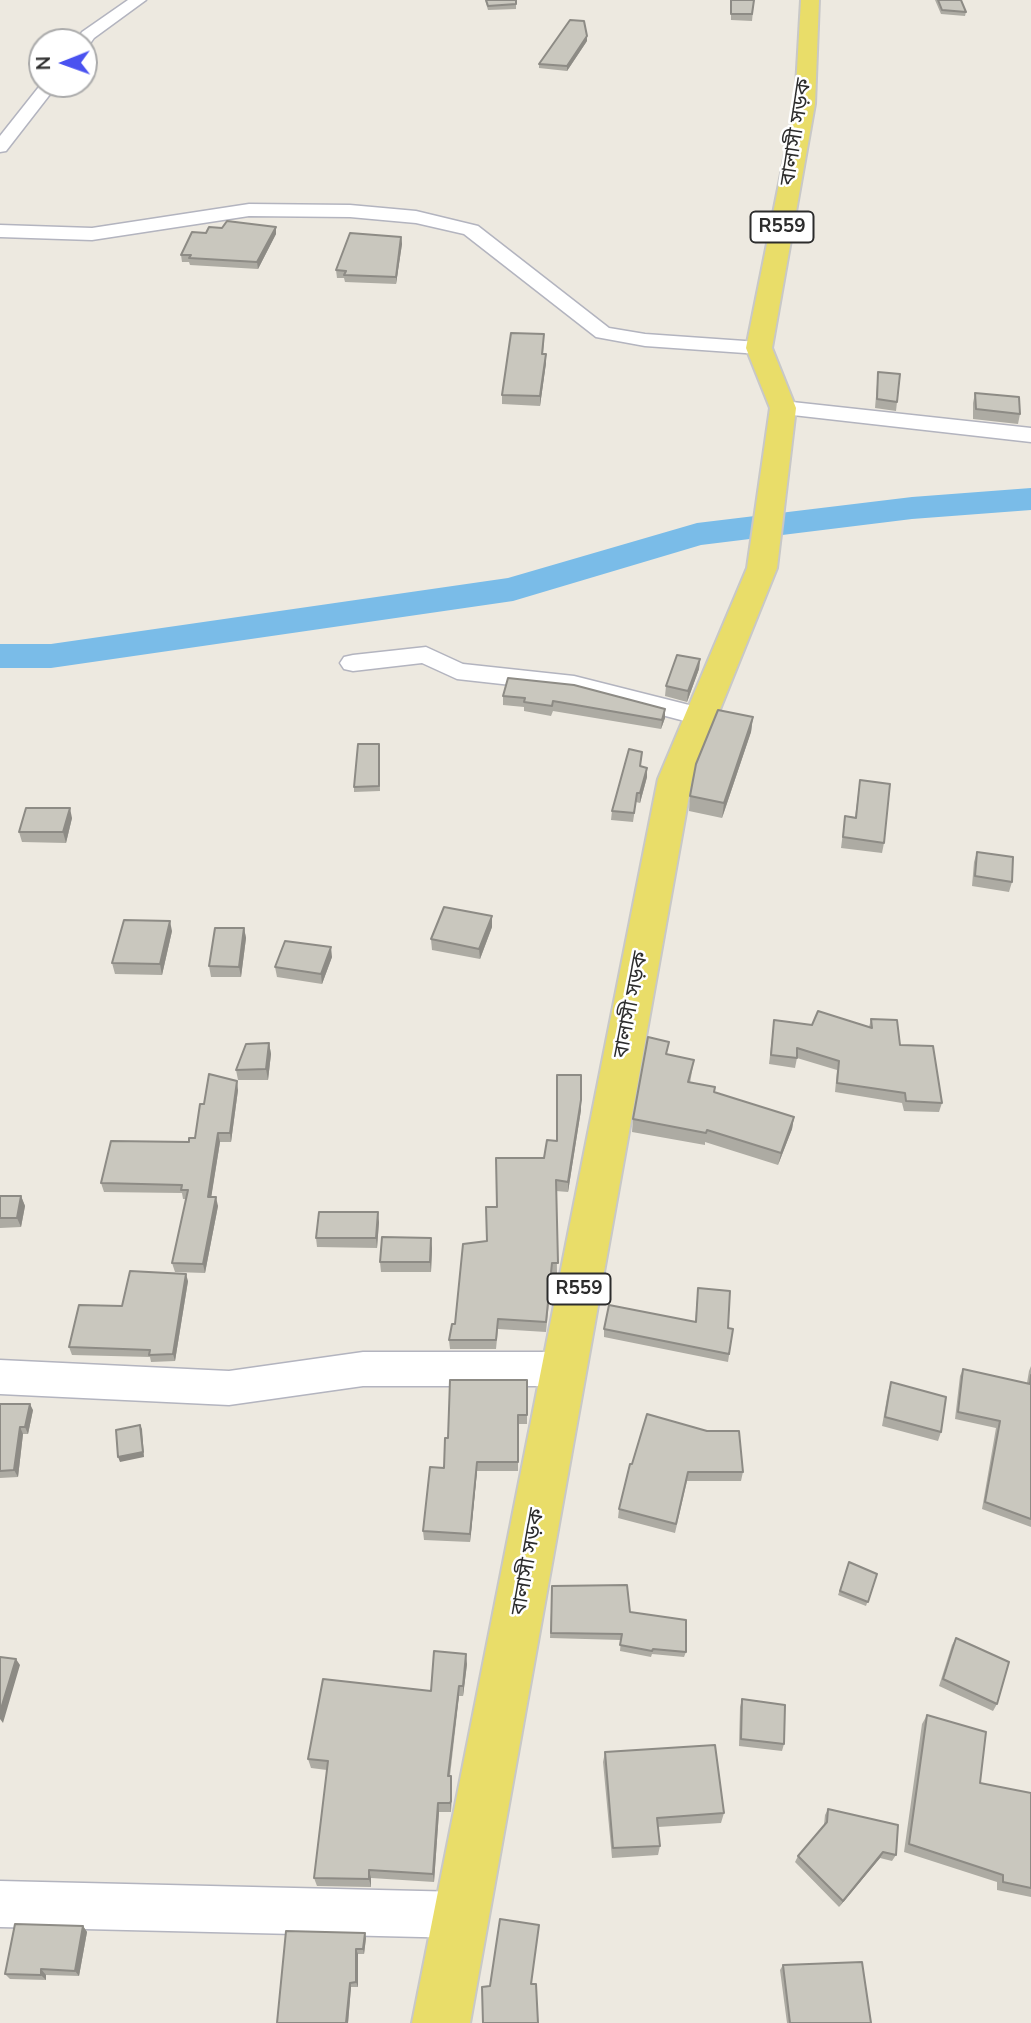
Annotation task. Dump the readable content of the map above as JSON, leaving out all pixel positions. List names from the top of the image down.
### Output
{
  "streets": {
    "main road": ["বালাসী সড়ক", "R559"]
  },
  "north": "left"
}
